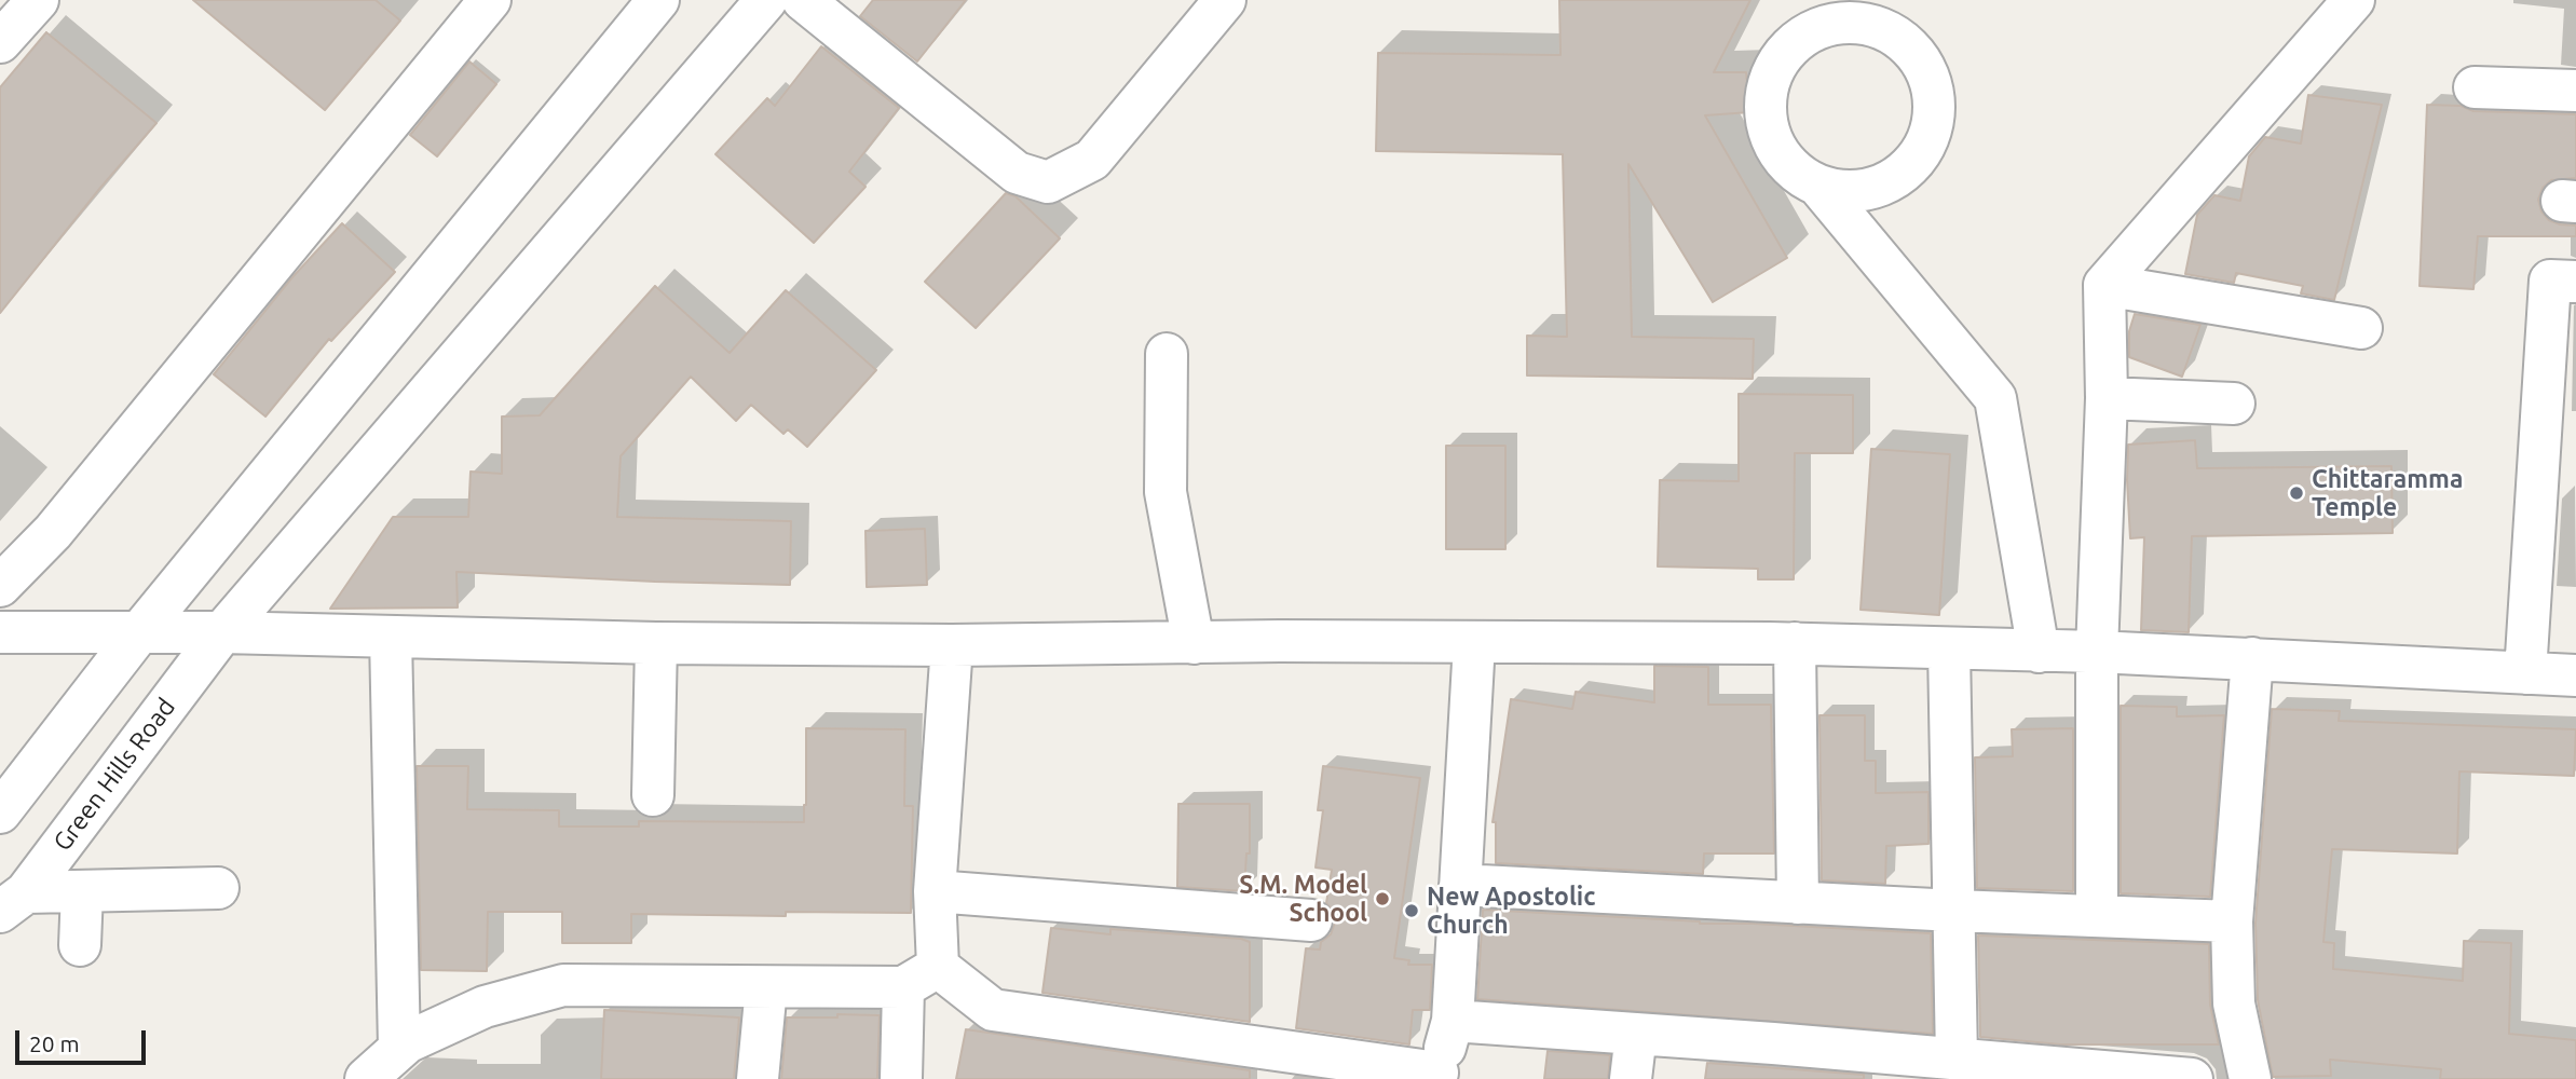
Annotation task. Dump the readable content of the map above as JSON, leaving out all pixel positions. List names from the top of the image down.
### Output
{
  "streets": {
    "street": ["Green Hills Road"]
  },
  "places": ["Chittaramma Temple", "S.M. Model School", "New Apostolic Church"],
  "scale_bar": "20 m"
}
